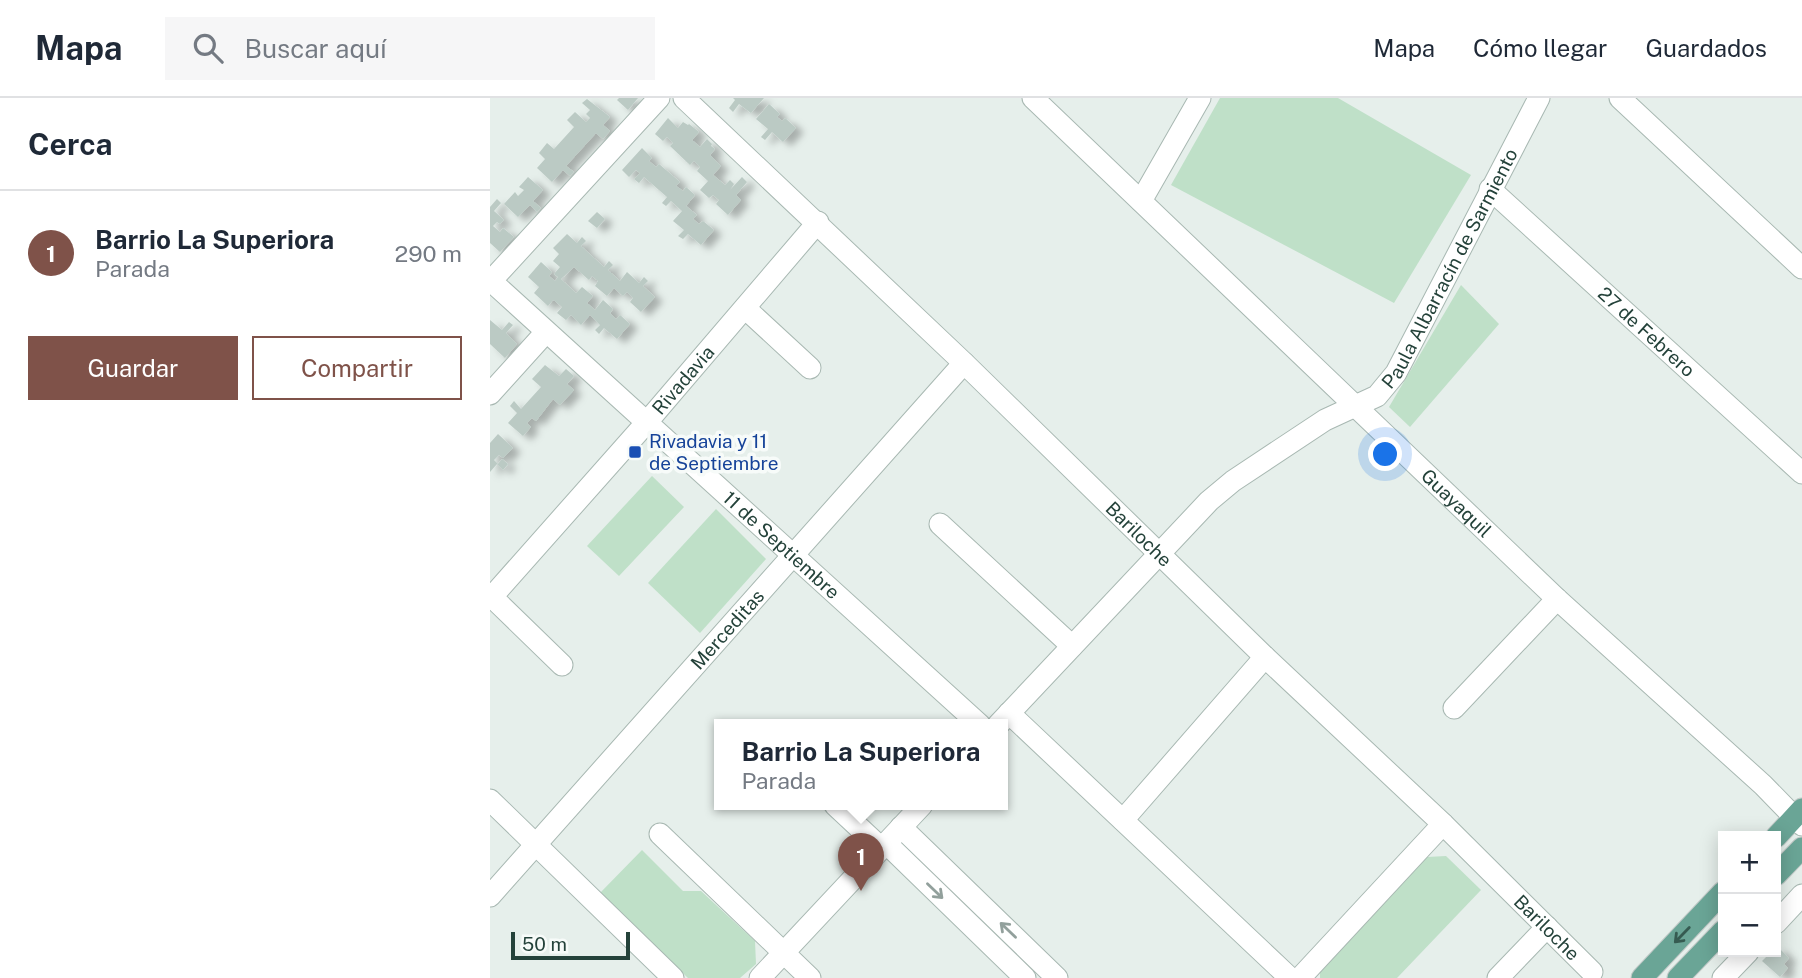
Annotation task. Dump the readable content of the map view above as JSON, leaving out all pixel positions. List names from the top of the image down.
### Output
{
  "streets": {
    "street": [
      "Paula Albarracín de Sarmiento",
      "27 de Febrero",
      "Rivadavia",
      "Guayaquil",
      "Bariloche",
      "11 de Septiembre",
      "Merceditas"
    ]
  },
  "crossings": [
    ["Paula Albarracín de Sarmiento", "27 de Febrero"],
    ["Paula Albarracín de Sarmiento", "Guayaquil"],
    ["Paula Albarracín de Sarmiento", "Bariloche"],
    ["Rivadavia", "Bariloche"],
    ["Rivadavia", "11 de Septiembre"],
    ["Bariloche", "Merceditas"],
    ["11 de Septiembre", "Merceditas"]
  ],
  "places": {
    "transit": ["Rivadavia y 11 de Septiembre"]
  },
  "scale_bar": "50 m",
  "page": {
    "header": "Mapa",
    "search": "Buscar aquí",
    "nav": ["Mapa", "Cómo llegar", "Guardados"],
    "heading": "Cerca",
    "list": [
      {
        "mark": "1",
        "name": "Barrio La Superiora",
        "note": "Parada",
        "value": "290 m"
      }
    ],
    "buttons": ["Guardar", "Compartir"],
    "popup": ["Barrio La Superiora", "Parada"],
    "map_buttons": ["+", "−"],
    "pins": "1",
    "scale": "50 m"
  }
}
